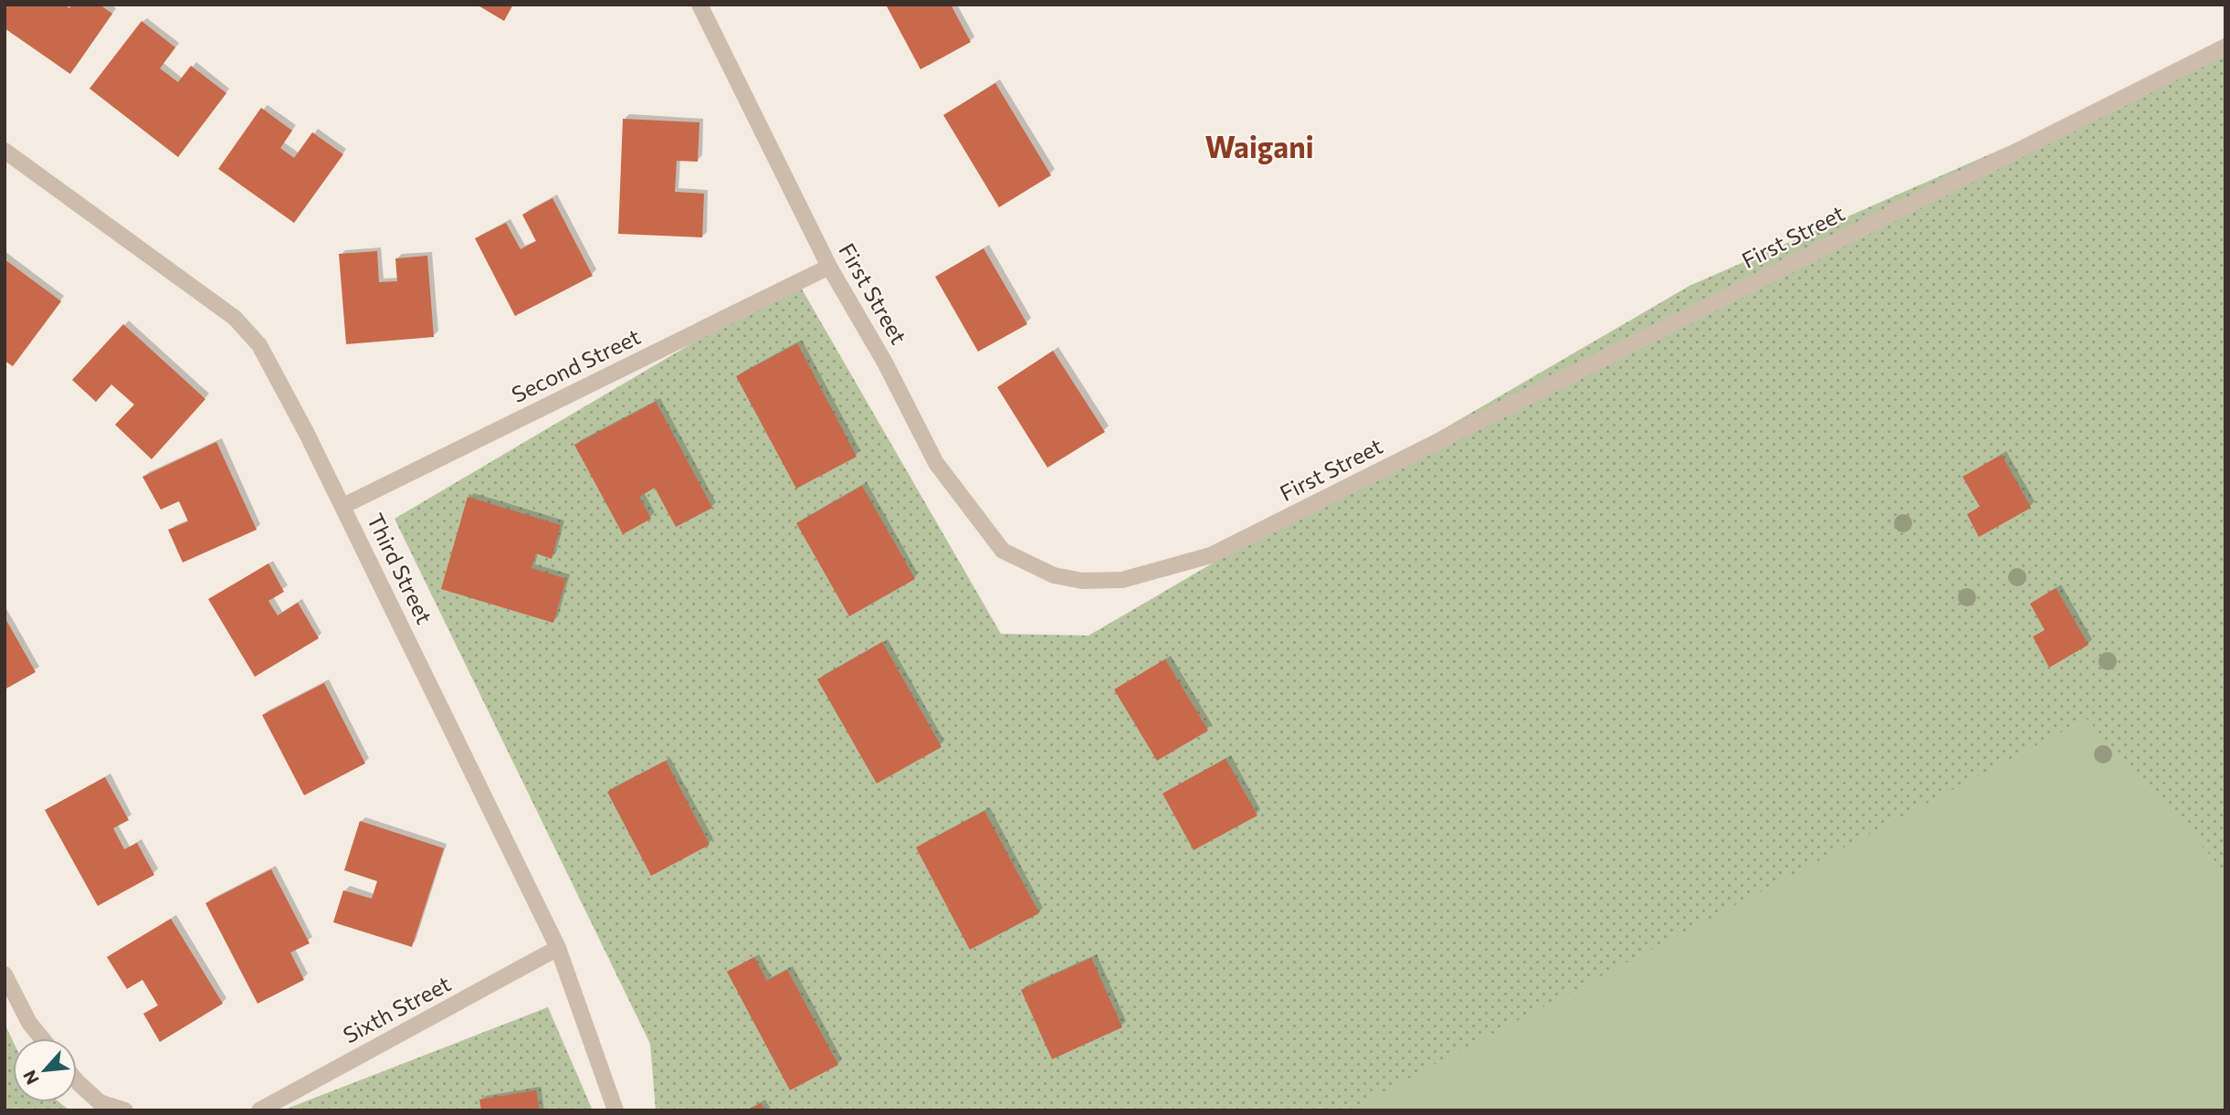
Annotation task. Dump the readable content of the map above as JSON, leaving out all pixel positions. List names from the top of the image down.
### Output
{
  "streets": {
    "street": [
      "First Street",
      "Second Street",
      "Third Street",
      "Sixth Street"
    ]
  },
  "crossings": [
    ["First Street", "Second Street"],
    ["Second Street", "Third Street"],
    ["Third Street", "Sixth Street"]
  ],
  "districts": ["Waigani"],
  "north": "bottom left"
}
